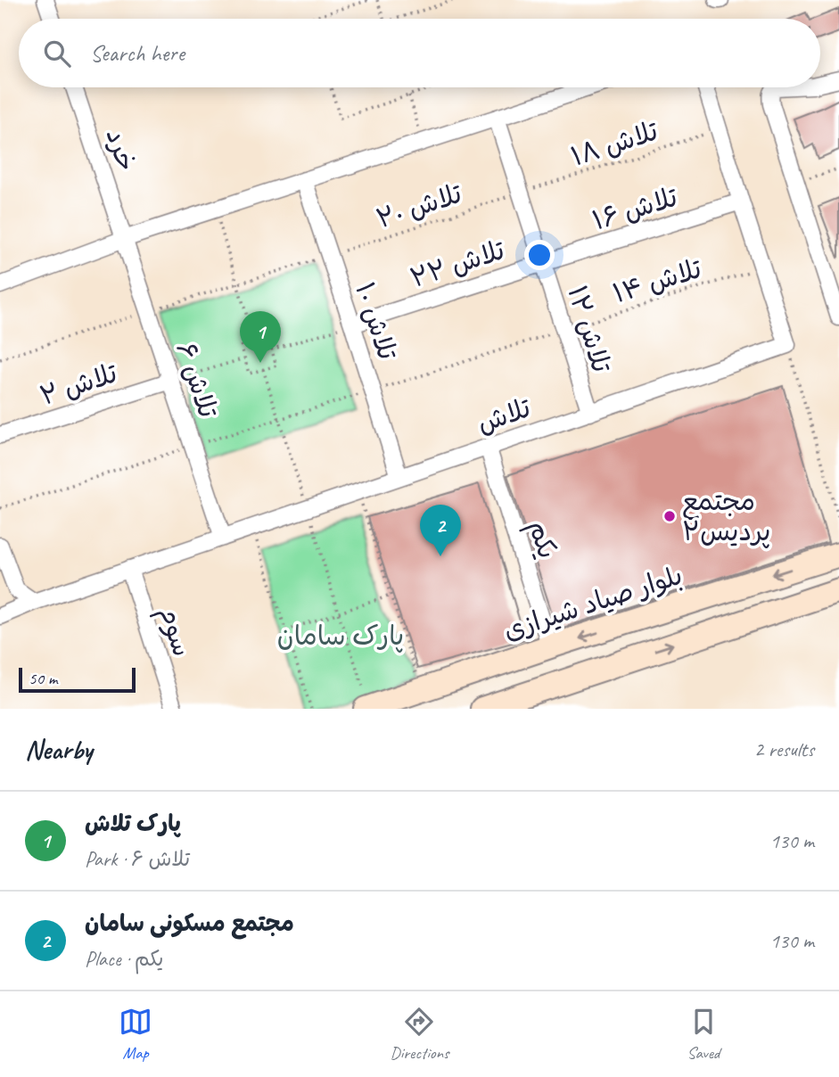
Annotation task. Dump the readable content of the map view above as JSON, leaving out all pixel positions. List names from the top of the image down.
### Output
{
  "streets": {
    "main road": ["بلوار صیاد شیرازی"],
    "street": [
      "خرد",
      "تلاش ۱۶",
      "تلاش ۲۲",
      "تلاش ۱۰",
      "تلاش ۱۲",
      "تلاش ۶",
      "تلاش ۲",
      "تلاش",
      "یکم",
      "سوم"
    ],
    "path": ["تلاش ۱۸", "تلاش ۲۰", "تلاش ۱۴"]
  },
  "crossings": [
    ["تلاش ۱۸", "تلاش ۲۰"],
    ["تلاش ۱۸", "تلاش ۱۲"],
    ["خرد", "تلاش ۶"],
    ["تلاش ۲۰", "تلاش ۱۰"],
    ["تلاش ۲۰", "تلاش ۱۲"],
    ["تلاش ۱۶", "تلاش ۲۲"],
    ["تلاش ۱۶", "تلاش ۱۲"],
    ["تلاش ۲۲", "تلاش ۱۰"],
    ["تلاش ۲۲", "تلاش ۱۲"],
    ["تلاش ۱۴", "تلاش ۱۰"],
    ["تلاش ۱۴", "تلاش ۱۲"],
    ["تلاش ۱۴", "تلاش ۶"],
    ["تلاش ۱۰", "تلاش"],
    ["تلاش ۱۲", "تلاش"],
    ["تلاش ۶", "تلاش ۲"],
    ["تلاش ۶", "تلاش"],
    ["تلاش", "یکم"],
    ["تلاش", "سوم"],
    ["یکم", "بلوار صیاد شیرازی"]
  ],
  "parks": ["پارک سامان"],
  "places": ["مجتمع پردیس۲"],
  "scale_bar": "50 m",
  "page": {
    "search": "Search here",
    "pins": ["1", "2"],
    "scale": "50 m",
    "heading": ["Nearby", "2 results"],
    "list": [
      {
        "mark": "1",
        "name": "پارک تلاش",
        "note": "Park · تلاش ۶",
        "value": "130 m"
      },
      {
        "mark": "2",
        "name": "مجتمع مسکونی سامان",
        "note": "Place · یکم",
        "value": "130 m"
      }
    ],
    "nav": ["Map", "Directions", "Saved"]
  }
}
